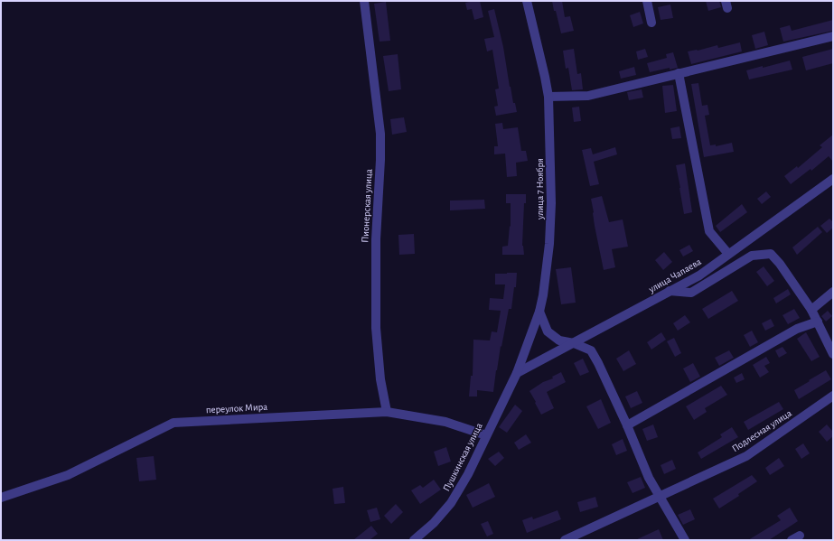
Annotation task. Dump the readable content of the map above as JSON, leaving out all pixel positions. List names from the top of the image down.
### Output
{
  "streets": {
    "street": [
      "улица 7 Ноября",
      "Пионерская улица",
      "улица Чапаева",
      "переулок Мира",
      "Подлесная улица",
      "Пушкинская улица"
    ]
  },
  "crossings": [
    ["улица 7 Ноября", "улица Чапаева"],
    ["улица 7 Ноября", "Пушкинская улица"],
    ["Пионерская улица", "переулок Мира"],
    ["улица Чапаева", "Пушкинская улица"],
    ["переулок Мира", "Пушкинская улица"]
  ]
}
